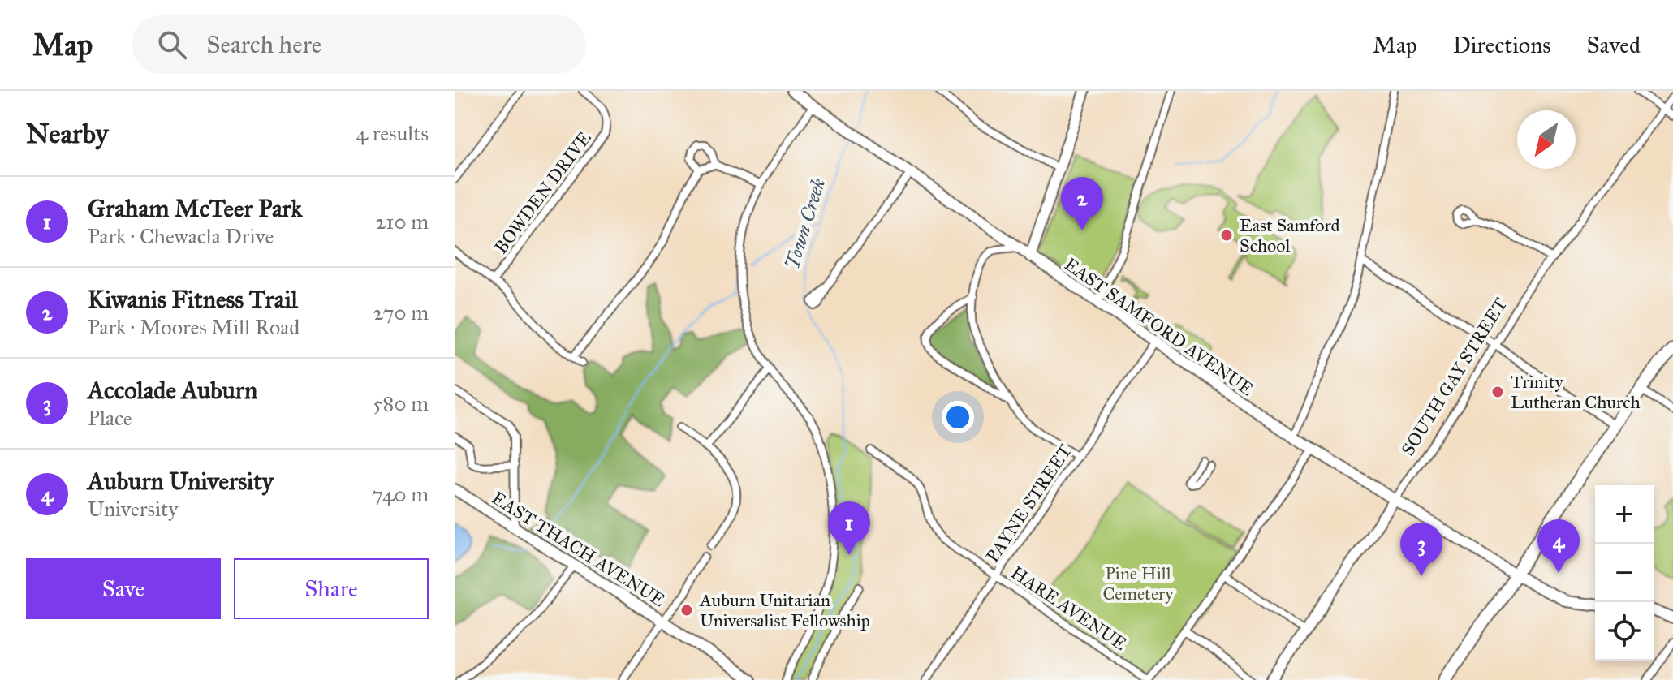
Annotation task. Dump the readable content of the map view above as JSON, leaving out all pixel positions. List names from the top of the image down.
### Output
{
  "streets": {
    "street": [
      "BOWDEN DRIVE",
      "EAST SAMFORD AVENUE",
      "SOUTH GAY STREET",
      "PAYNE STREET",
      "EAST THACH AVENUE",
      "HARE AVENUE"
    ]
  },
  "crossings": [
    ["EAST SAMFORD AVENUE", "SOUTH GAY STREET"],
    ["EAST SAMFORD AVENUE", "PAYNE STREET"],
    ["PAYNE STREET", "HARE AVENUE"]
  ],
  "water": ["Town Creek"],
  "parks": ["Pine Hill Cemetery"],
  "places": ["East Samford School", "Trinity Lutheran Church", "Auburn Unitarian Universalist Fellowship"],
  "north": "bottom left",
  "page": {
    "header": "Map",
    "search": "Search here",
    "nav": ["Map", "Directions", "Saved"],
    "heading": ["Nearby", "4 results"],
    "list": [
      {
        "mark": "1",
        "name": "Graham McTeer Park",
        "note": "Park · Chewacla Drive",
        "value": "210 m"
      },
      {
        "mark": "2",
        "name": "Kiwanis Fitness Trail",
        "note": "Park · Moores Mill Road",
        "value": "270 m"
      },
      {
        "mark": "3",
        "name": "Accolade Auburn",
        "note": "Place",
        "value": "580 m"
      },
      {
        "mark": "4",
        "name": "Auburn University",
        "note": "University",
        "value": "740 m"
      }
    ],
    "pins": [
      "2",
      "1",
      "4",
      "3"
    ],
    "map_buttons": ["+", "−"],
    "buttons": ["Save", "Share"]
  }
}
